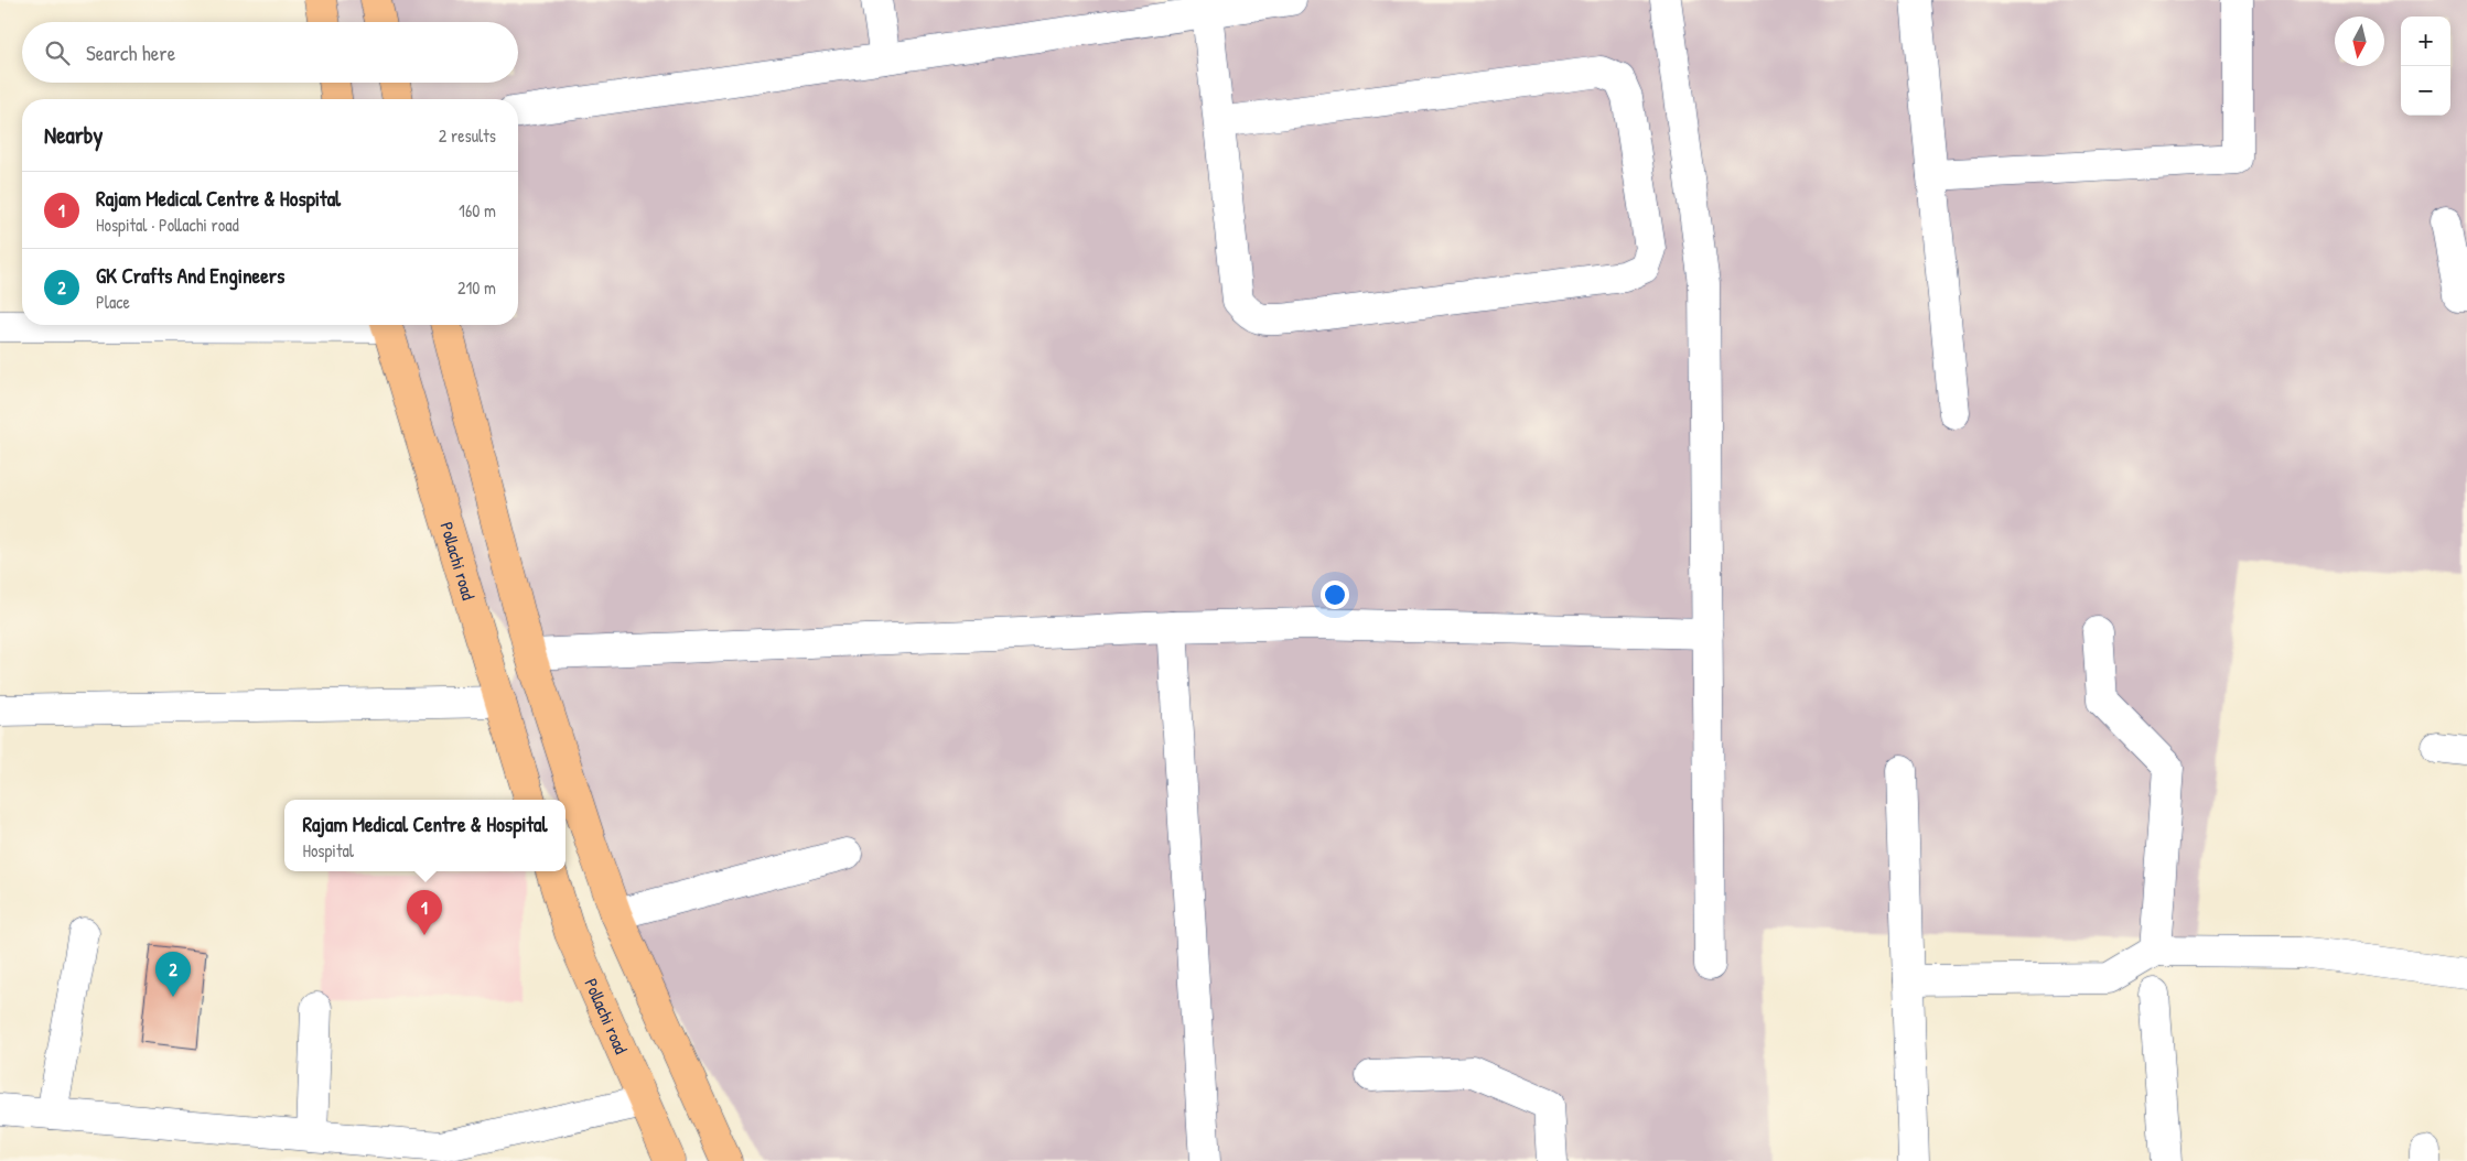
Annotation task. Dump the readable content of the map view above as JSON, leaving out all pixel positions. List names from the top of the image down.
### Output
{
  "streets": {
    "highway": ["Pollachi road"]
  },
  "north": "bottom",
  "page": {
    "map_buttons": ["+", "−"],
    "search": "Search here",
    "heading": ["Nearby", "2 results"],
    "list": [
      {
        "mark": "1",
        "name": "Rajam Medical Centre & Hospital",
        "note": "Hospital · Pollachi road",
        "value": "160 m"
      },
      {
        "mark": "2",
        "name": "GK Crafts And Engineers",
        "note": "Place",
        "value": "210 m"
      }
    ],
    "popup": ["Rajam Medical Centre & Hospital", "Hospital"],
    "pins": ["1", "2"]
  }
}
